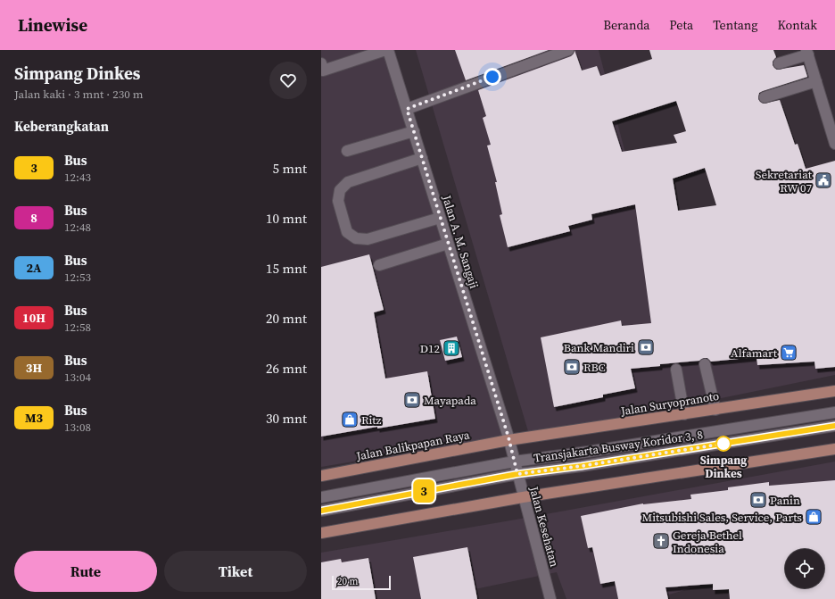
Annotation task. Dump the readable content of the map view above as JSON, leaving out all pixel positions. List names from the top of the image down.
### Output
{
  "streets": {
    "main road": ["Jalan Suryopranoto", "Jalan Balikpapan Raya"],
    "street": ["Jalan A. M. Sangaji", "Transjakarta Busway Koridor 3, 8", "Jalan Kesehatan"]
  },
  "crossings": [
    ["Jalan A. M. Sangaji", "Jalan Suryopranoto"],
    ["Jalan A. M. Sangaji", "Jalan Balikpapan Raya"],
    ["Jalan A. M. Sangaji", "Jalan Kesehatan"],
    ["Jalan Suryopranoto", "Jalan Balikpapan Raya"],
    ["Jalan Suryopranoto", "Jalan Kesehatan"],
    ["Jalan Balikpapan Raya", "Jalan Kesehatan"],
    ["Transjakarta Busway Koridor 3, 8", "Jalan Kesehatan"]
  ],
  "places": {
    "public building": ["Sekretariat RW 07"],
    "bank": [
      "Bank Mandiri",
      "RBC",
      "Mayapada",
      "Panin"
    ],
    "building": ["D12"],
    "supermarket": ["Alfamart"],
    "shop": ["Ritz", "Mitsubishi Sales, Service, Parts"],
    "other": ["Simpang Dinkes"],
    "church": ["Gereja Bethel Indonesia"]
  },
  "lines": ["bus line 3"],
  "scale_bar": "20 m",
  "page": {
    "header": "Linewise",
    "nav": [
      "Beranda",
      "Peta",
      "Tentang",
      "Kontak"
    ],
    "heading": [
      ["Simpang Dinkes", "Jalan kaki · 3 mnt · 230 m"],
      "Keberangkatan"
    ],
    "on_map": "3",
    "list": [
      {
        "mark": "3",
        "name": "Bus",
        "note": "12:43",
        "value": "5 mnt"
      },
      {
        "mark": "8",
        "name": "Bus",
        "note": "12:48",
        "value": "10 mnt"
      },
      {
        "mark": "2A",
        "name": "Bus",
        "note": "12:53",
        "value": "15 mnt"
      },
      {
        "mark": "10H",
        "name": "Bus",
        "note": "12:58",
        "value": "20 mnt"
      },
      {
        "mark": "3H",
        "name": "Bus",
        "note": "13:04",
        "value": "26 mnt"
      },
      {
        "mark": "M3",
        "name": "Bus",
        "note": "13:08",
        "value": "30 mnt"
      }
    ],
    "buttons": ["Rute", "Tiket"],
    "scale": "20 m"
  }
}
